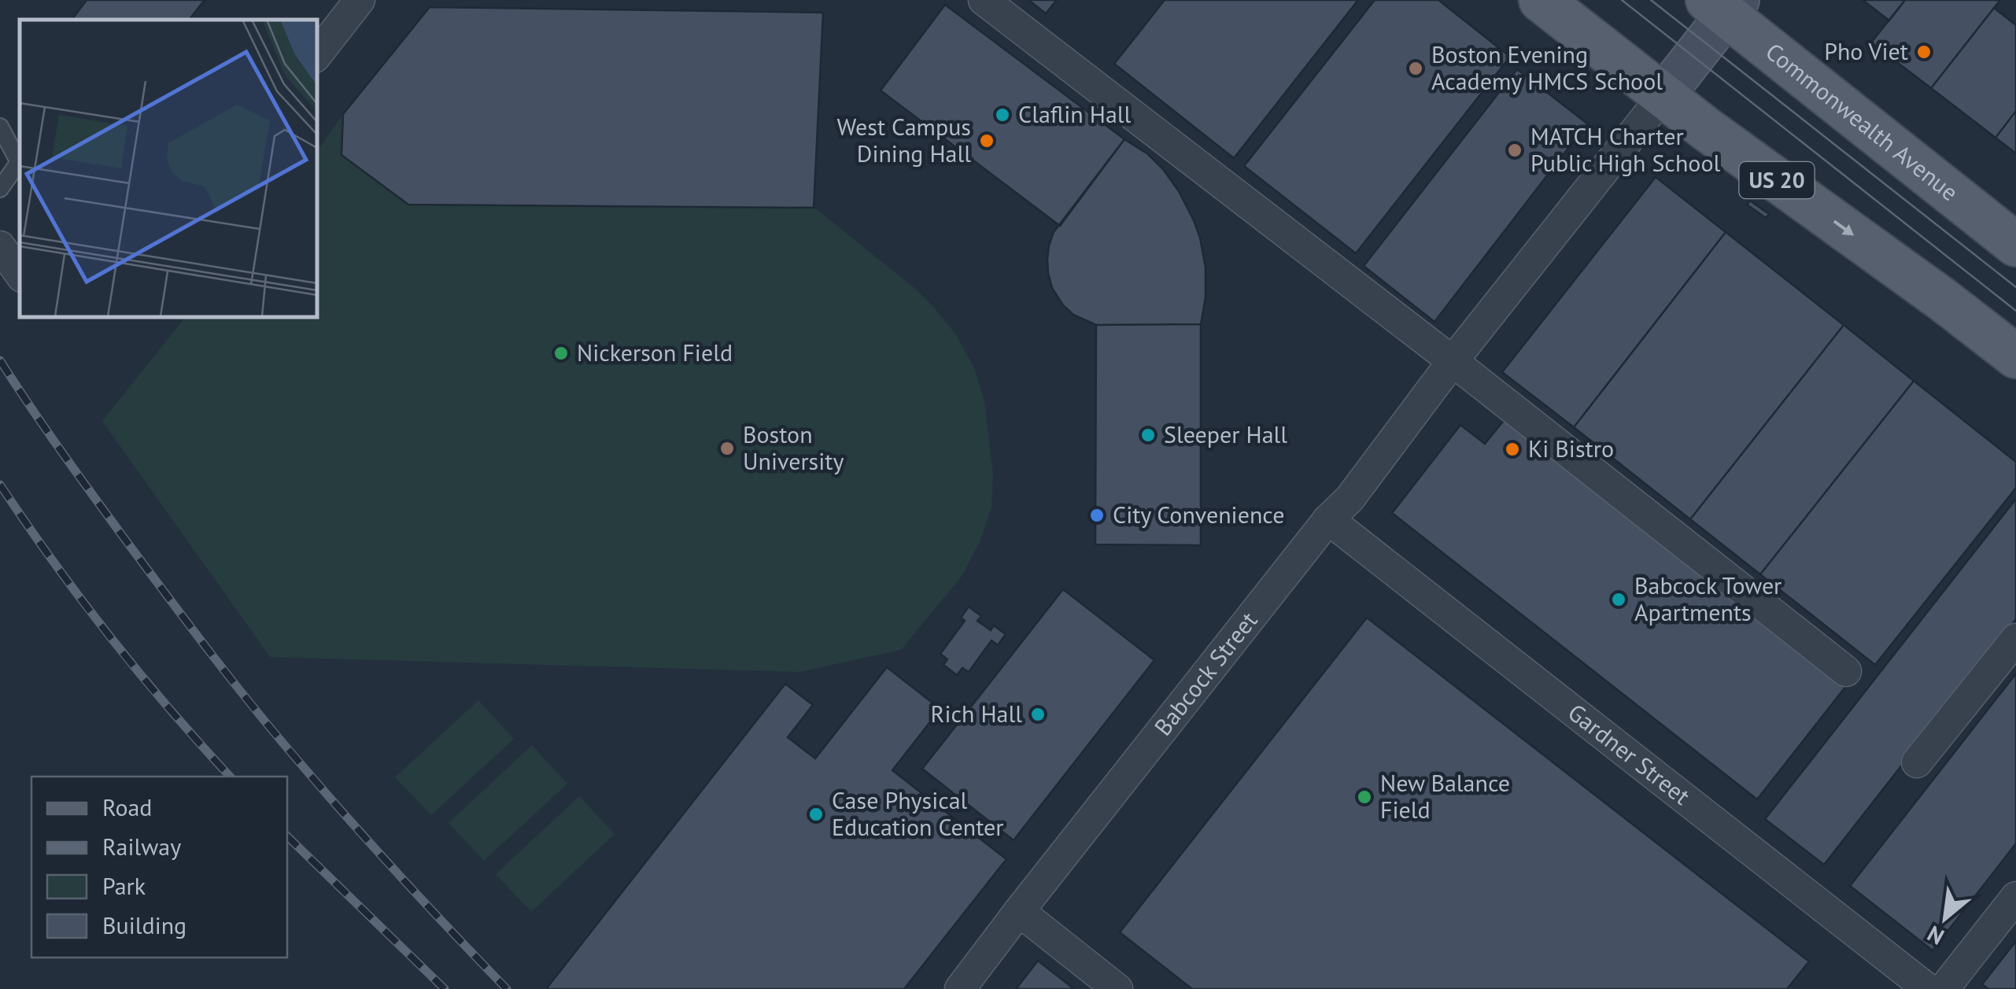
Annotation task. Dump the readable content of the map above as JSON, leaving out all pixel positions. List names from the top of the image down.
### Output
{
  "streets": {
    "main road": ["Commonwealth Avenue", "US 20"],
    "street": ["Babcock Street", "Gardner Street"]
  },
  "crossings": [
    ["US 20", "Babcock Street"],
    ["Babcock Street", "Gardner Street"]
  ],
  "places": [
    "Pho Viet",
    "Boston Evening Academy HMCS School",
    "Claflin Hall",
    "West Campus Dining Hall",
    "MATCH Charter Public High School",
    "Nickerson Field",
    "Sleeper Hall",
    "Boston University",
    "Ki Bistro",
    "City Convenience",
    "Babcock Tower Apartments",
    "Rich Hall",
    "New Balance Field",
    "Case Physical Education Center"
  ],
  "legend": [
    "Road",
    "Railway",
    "Park",
    "Building"
  ],
  "north": "bottom left"
}
